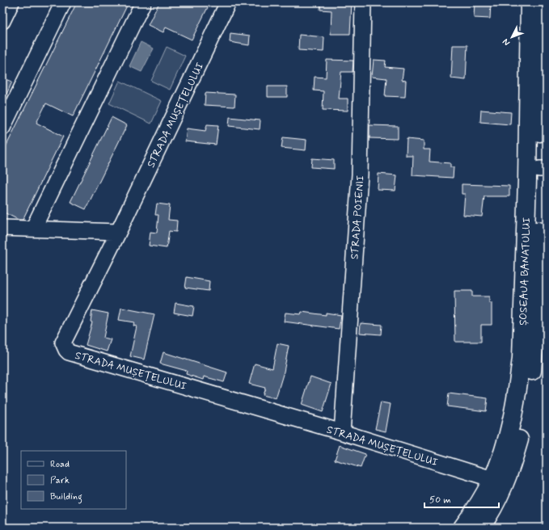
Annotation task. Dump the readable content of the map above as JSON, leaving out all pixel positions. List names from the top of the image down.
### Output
{
  "streets": {
    "main road": ["ȘOSEAUA BANATULUI"],
    "street": ["STRADA MUȘEȚELULUI", "STRADA POIENII"]
  },
  "crossings": [
    ["STRADA MUȘEȚELULUI", "STRADA POIENII"],
    ["STRADA MUȘEȚELULUI", "ȘOSEAUA BANATULUI"]
  ],
  "legend": ["Road", "Park", "Building"],
  "scale_bar": "50 m",
  "north": "bottom left"
}
